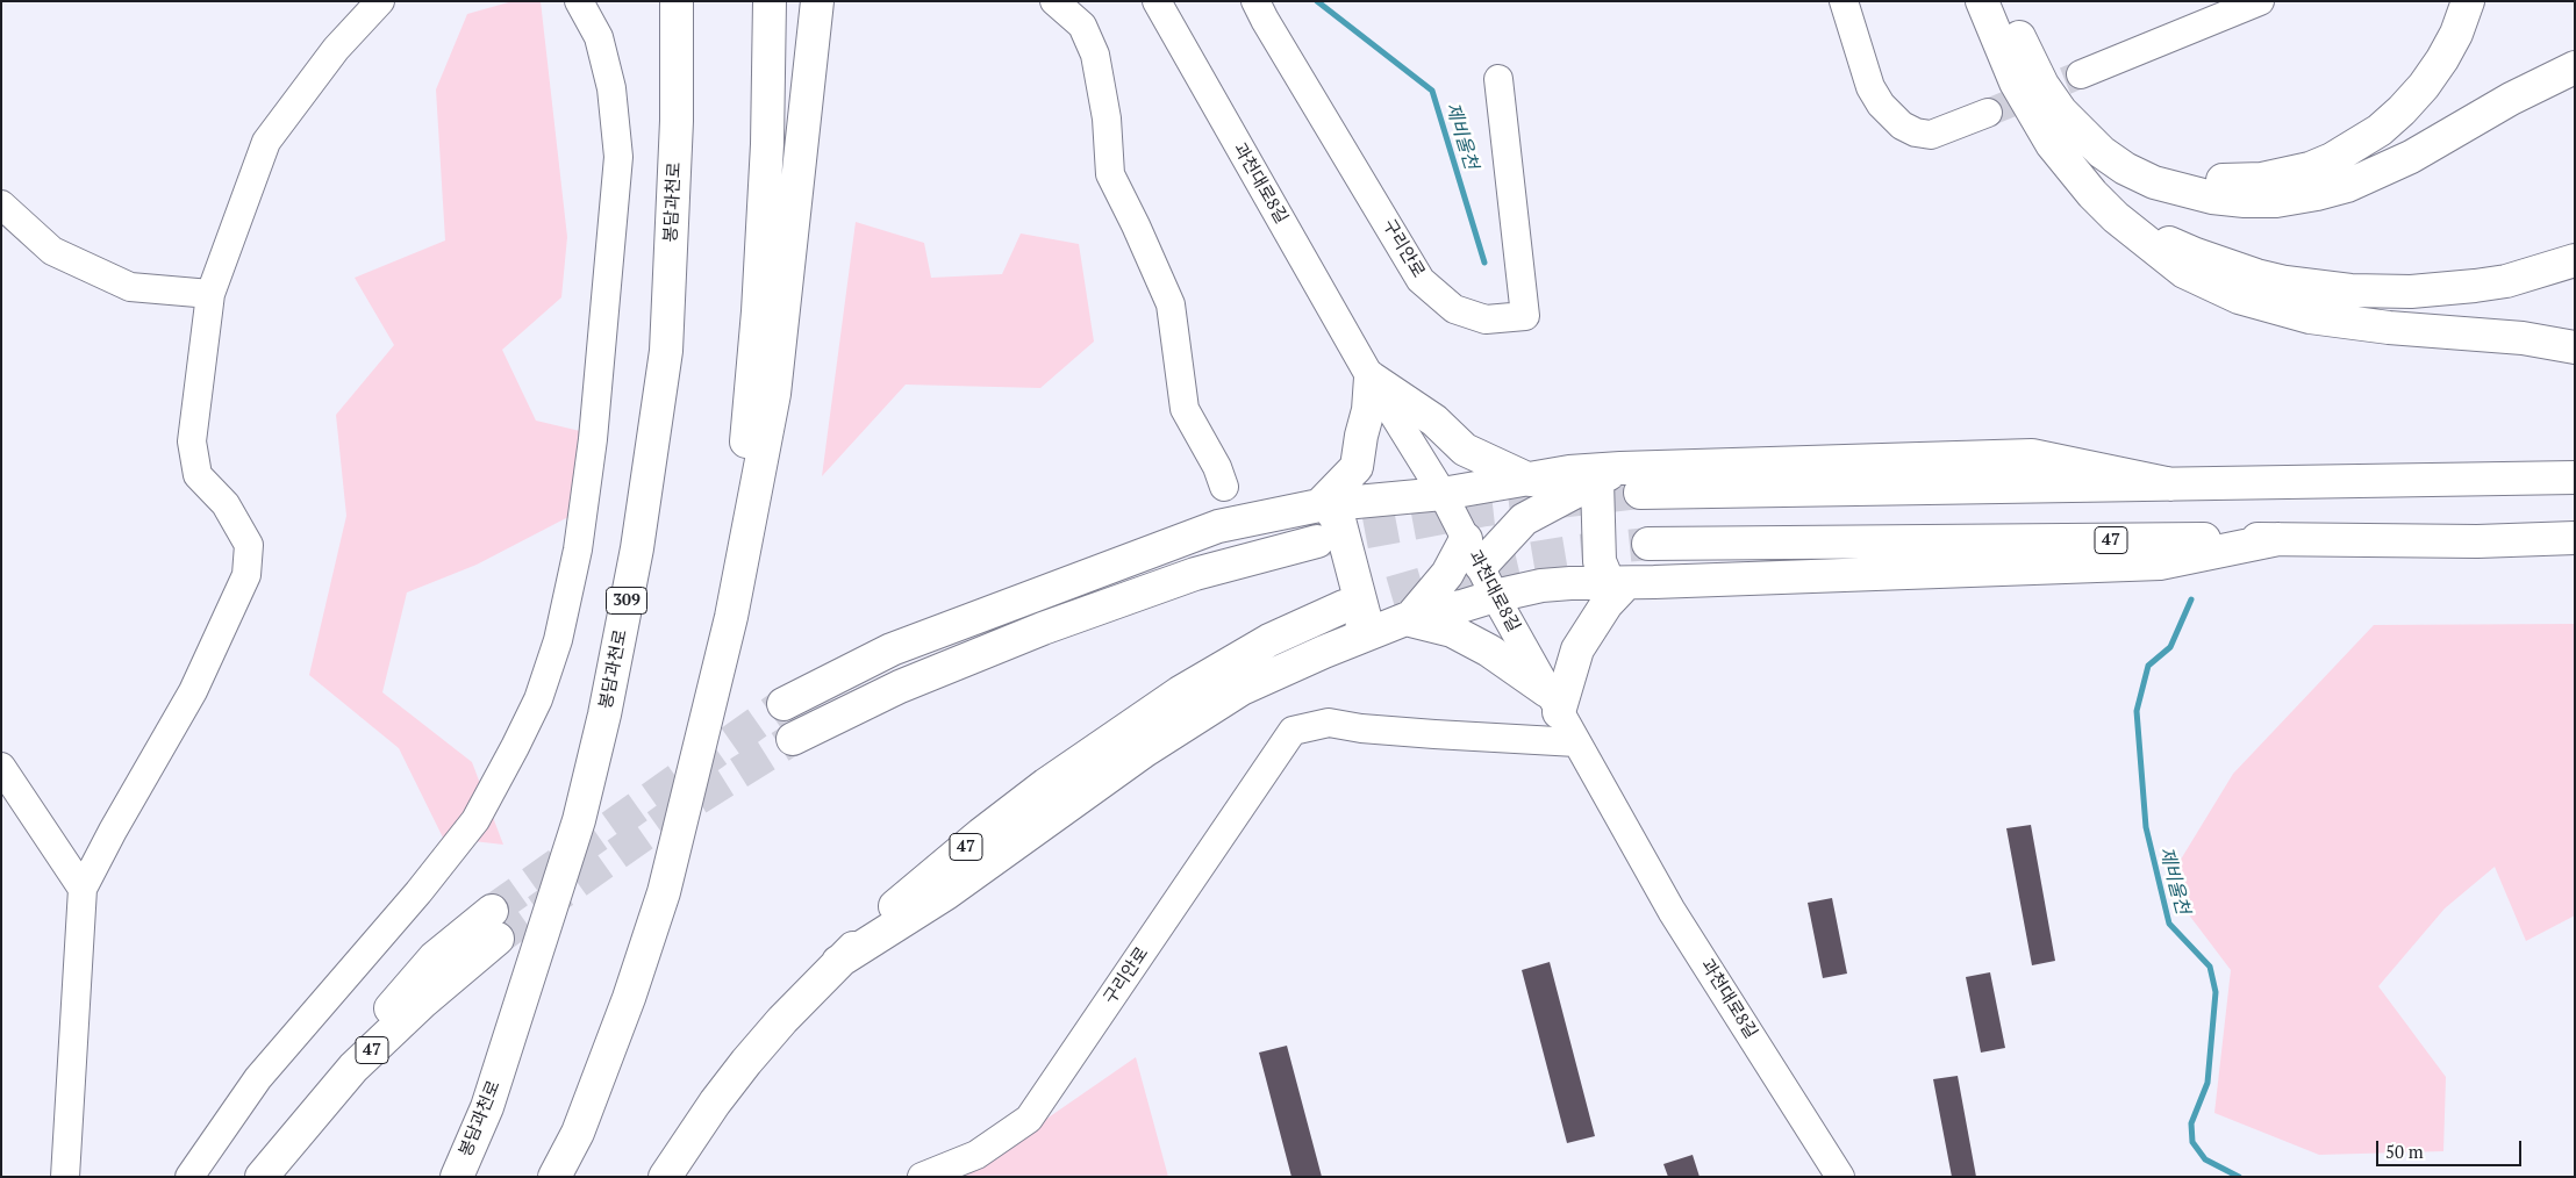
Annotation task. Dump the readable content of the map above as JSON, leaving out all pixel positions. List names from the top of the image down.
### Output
{
  "streets": {
    "highway": ["봉담과천로", "47", "309"],
    "street": ["과천대로8길", "구리안로"]
  },
  "crossings": [
    ["과천대로8길", "구리안로"]
  ],
  "water": ["제비울천"],
  "scale_bar": "50 m"
}
